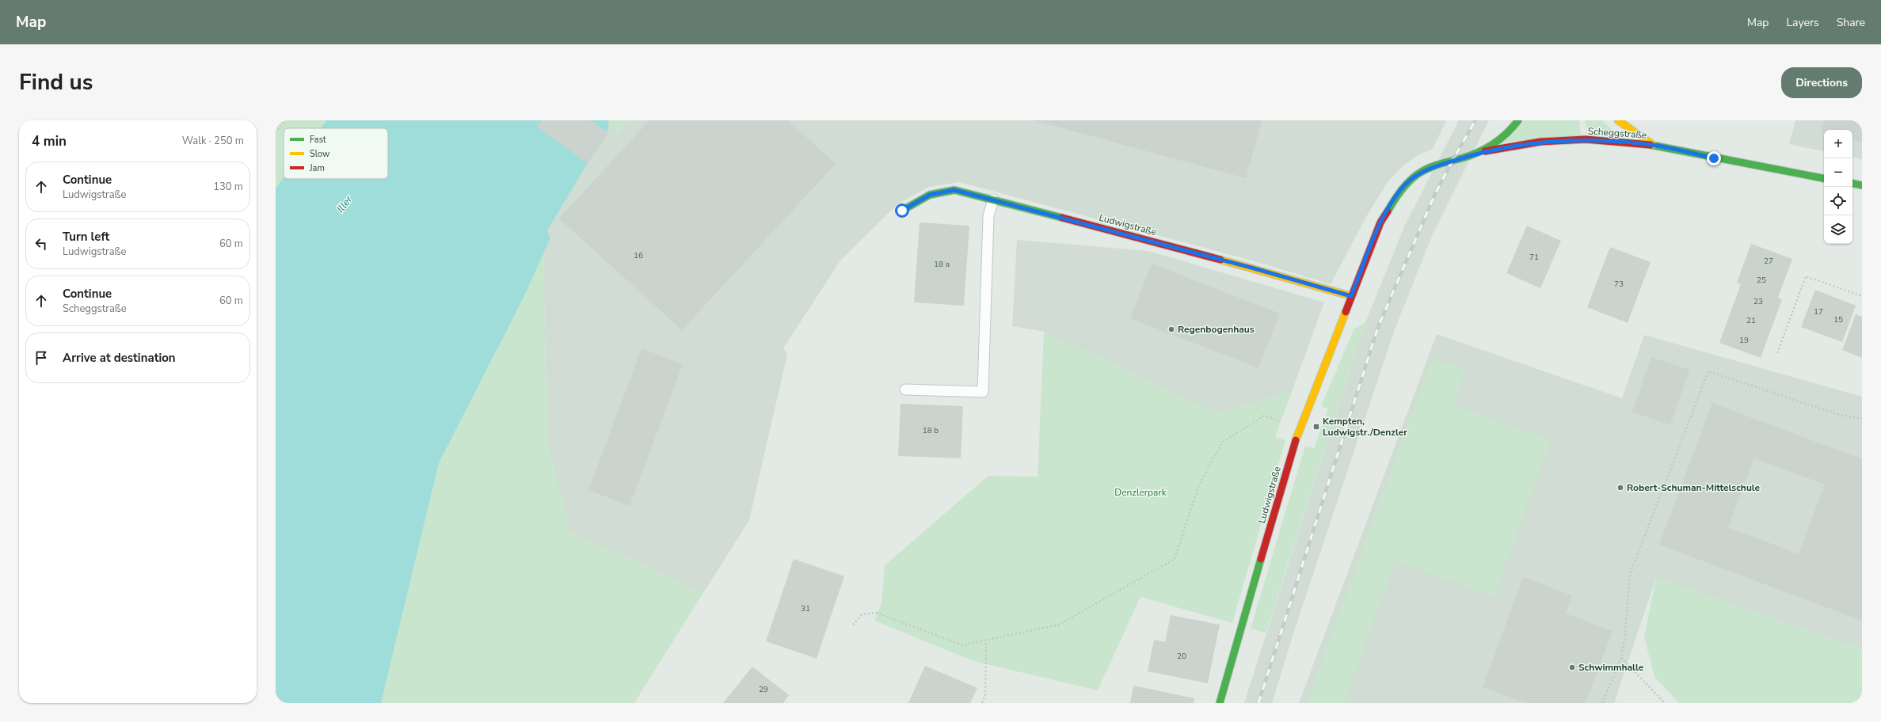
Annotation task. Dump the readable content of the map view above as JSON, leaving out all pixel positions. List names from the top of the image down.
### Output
{
  "streets": {
    "street": ["Scheggstraße", "Ludwigstraße"]
  },
  "crossings": [
    ["Scheggstraße", "Ludwigstraße"]
  ],
  "water": ["Iller"],
  "parks": ["Denzlerpark"],
  "places": {
    "other": ["Regenbogenhaus", "Robert-Schuman-Mittelschule", "Schwimmhalle"],
    "transit": ["Kempten, Ludwigstr./Denzler"]
  },
  "house_numbers": [
    "16",
    "71",
    "27",
    "18 a",
    "25",
    "73",
    "23",
    "17",
    "15",
    "21",
    "19",
    "18 b",
    "31",
    "20",
    "29"
  ],
  "legend": ["Fast", "Slow", "Jam"],
  "page": {
    "header": "Map",
    "nav": ["Map", "Layers", "Share"],
    "title": "Find us",
    "buttons": "Directions",
    "heading": ["4 min", "Walk · 250 m"],
    "map_buttons": ["+", "−"],
    "list": [
      ["Continue", "Ludwigstraße", "130 m"],
      ["Turn left", "Ludwigstraße", "60 m"],
      ["Continue", "Scheggstraße", "60 m"],
      "Arrive at destination"
    ]
  }
}
